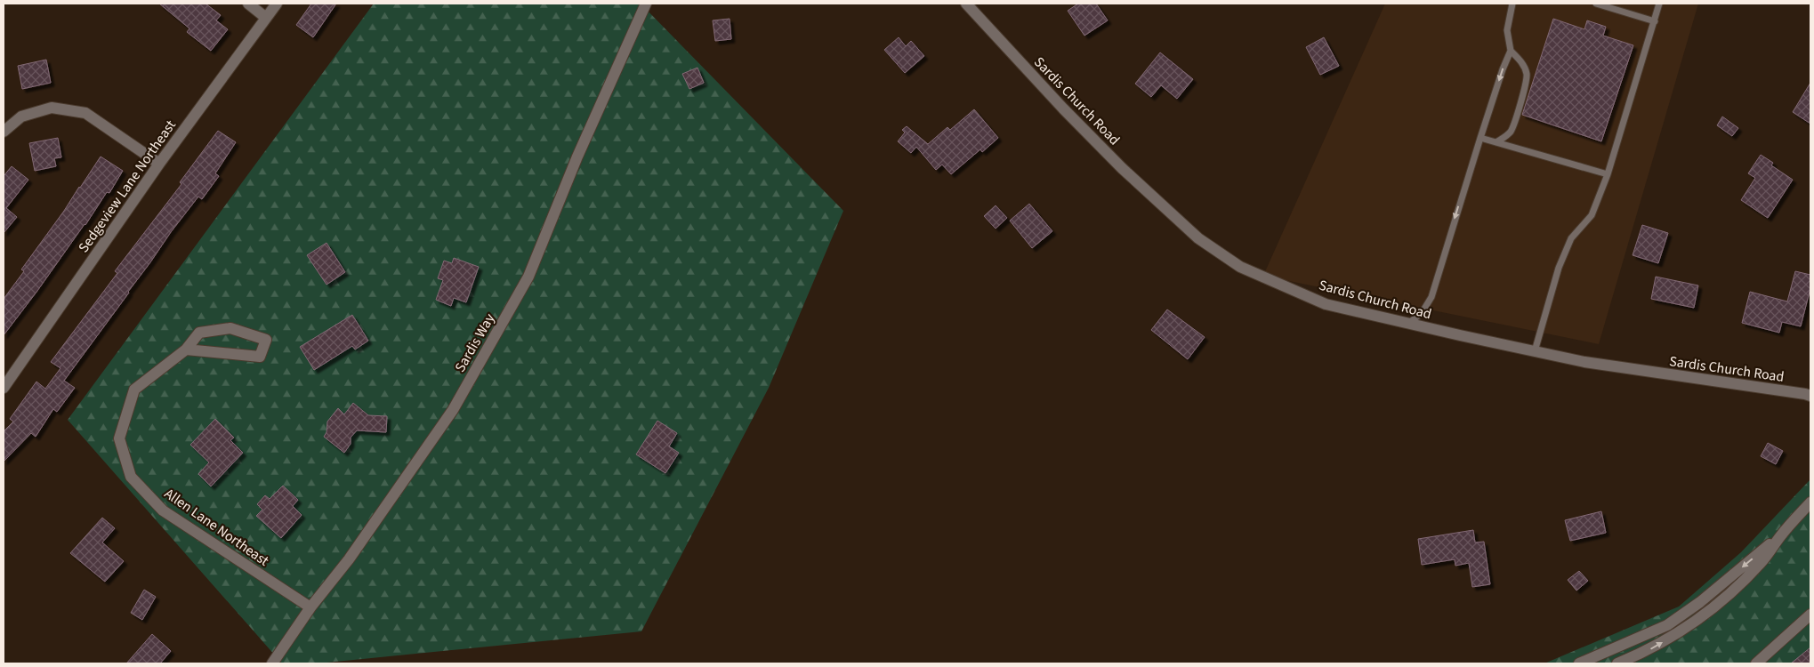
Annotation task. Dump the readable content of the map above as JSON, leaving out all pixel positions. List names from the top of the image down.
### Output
{
  "streets": {
    "street": [
      "Sardis Church Road",
      "Sedgeview Lane Northeast",
      "Sardis Way",
      "Allen Lane Northeast"
    ]
  },
  "crossings": [
    ["Sardis Way", "Allen Lane Northeast"]
  ]
}
